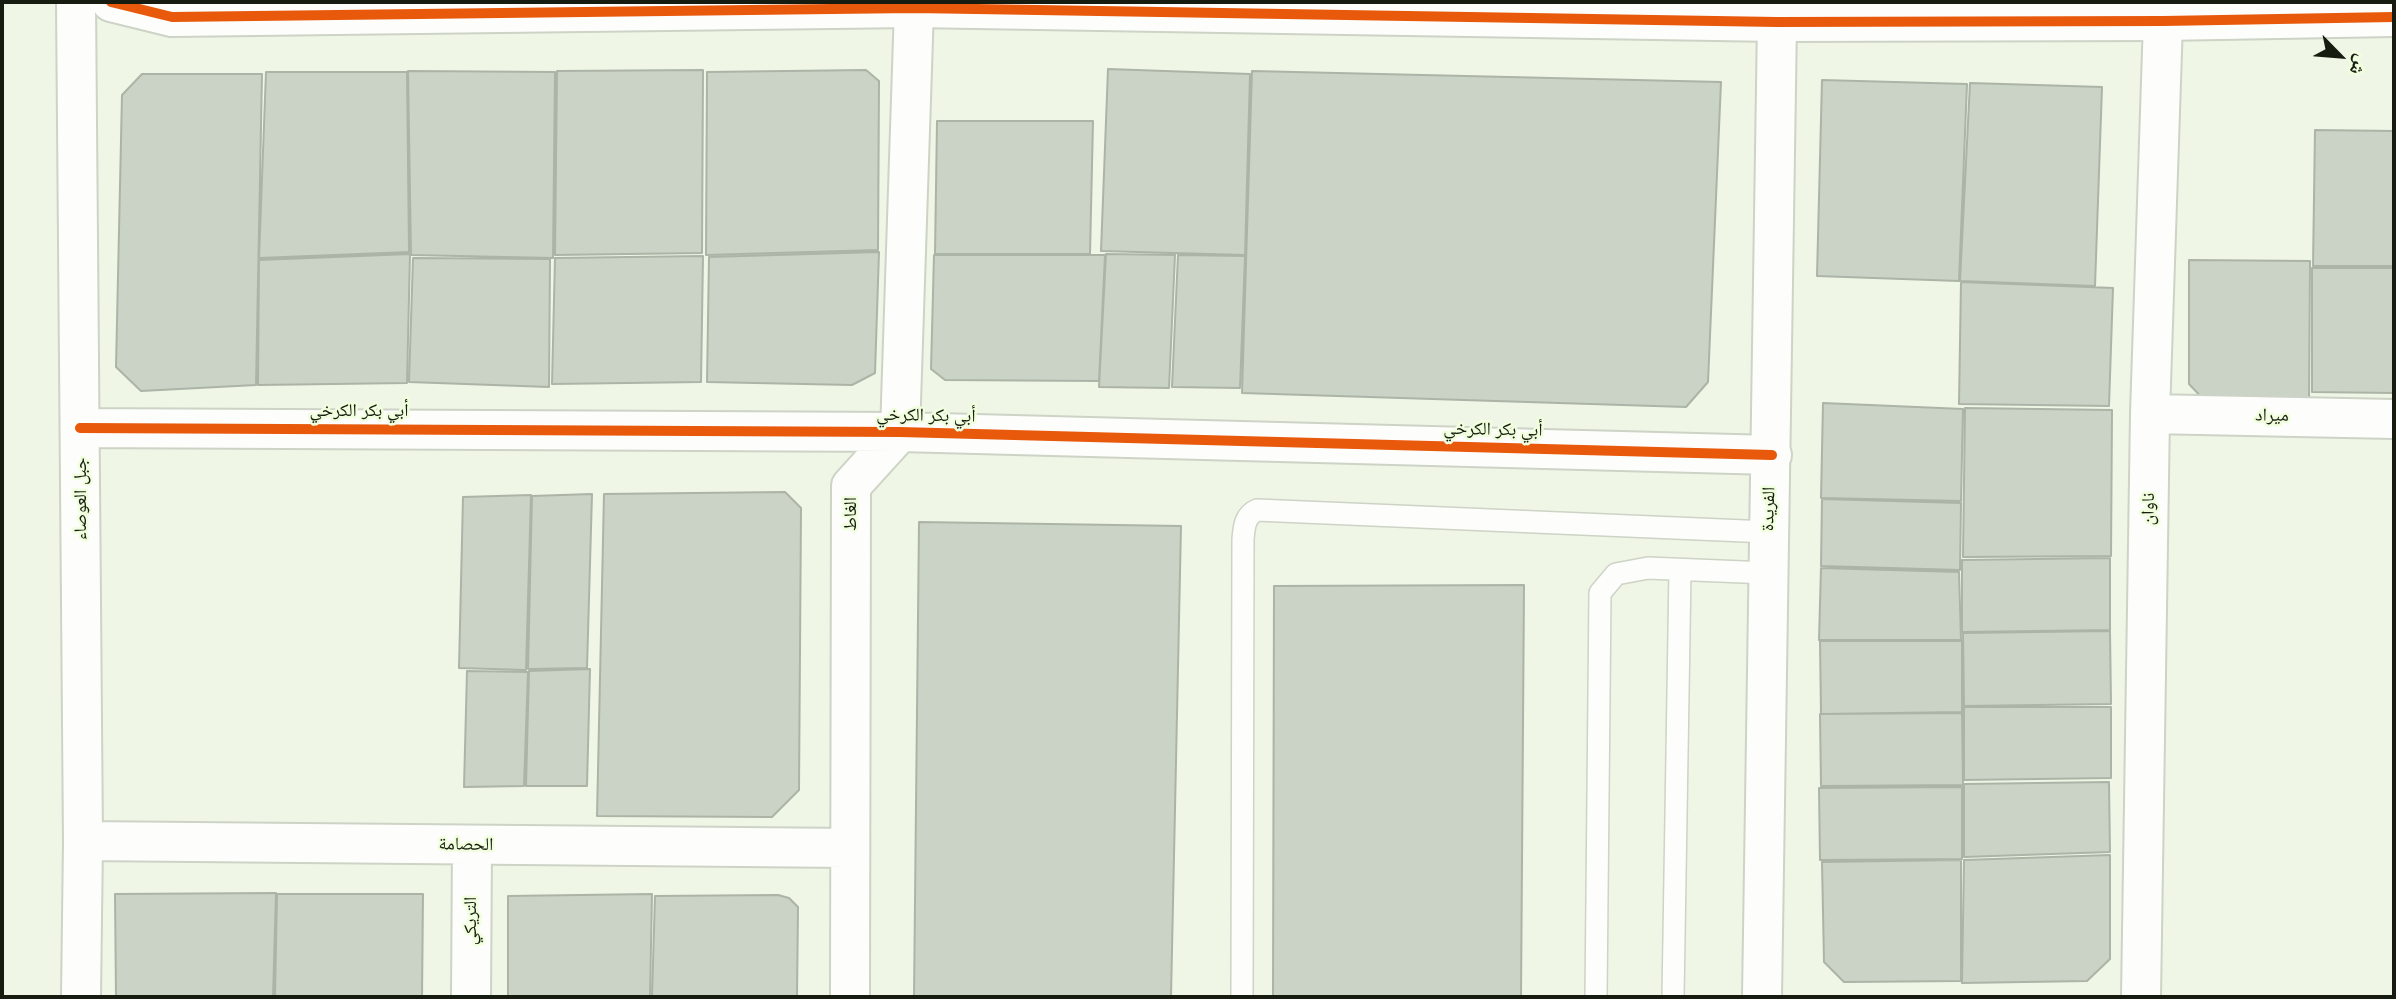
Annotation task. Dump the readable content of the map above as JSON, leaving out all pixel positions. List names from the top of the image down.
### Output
{
  "streets": {
    "street": [
      "أبي بكر الكرخي",
      "ميراد",
      "جبل العوصاء",
      "الفريدة",
      "ناوان",
      "الغاط",
      "الحصامة",
      "التريكي"
    ]
  },
  "crossings": [
    ["أبي بكر الكرخي", "جبل العوصاء"],
    ["أبي بكر الكرخي", "الفريدة"],
    ["أبي بكر الكرخي", "الغاط"],
    ["ميراد", "ناوان"],
    ["جبل العوصاء", "الحصامة"],
    ["الغاط", "الحصامة"],
    ["الحصامة", "التريكي"]
  ],
  "north": "bottom right"
}
